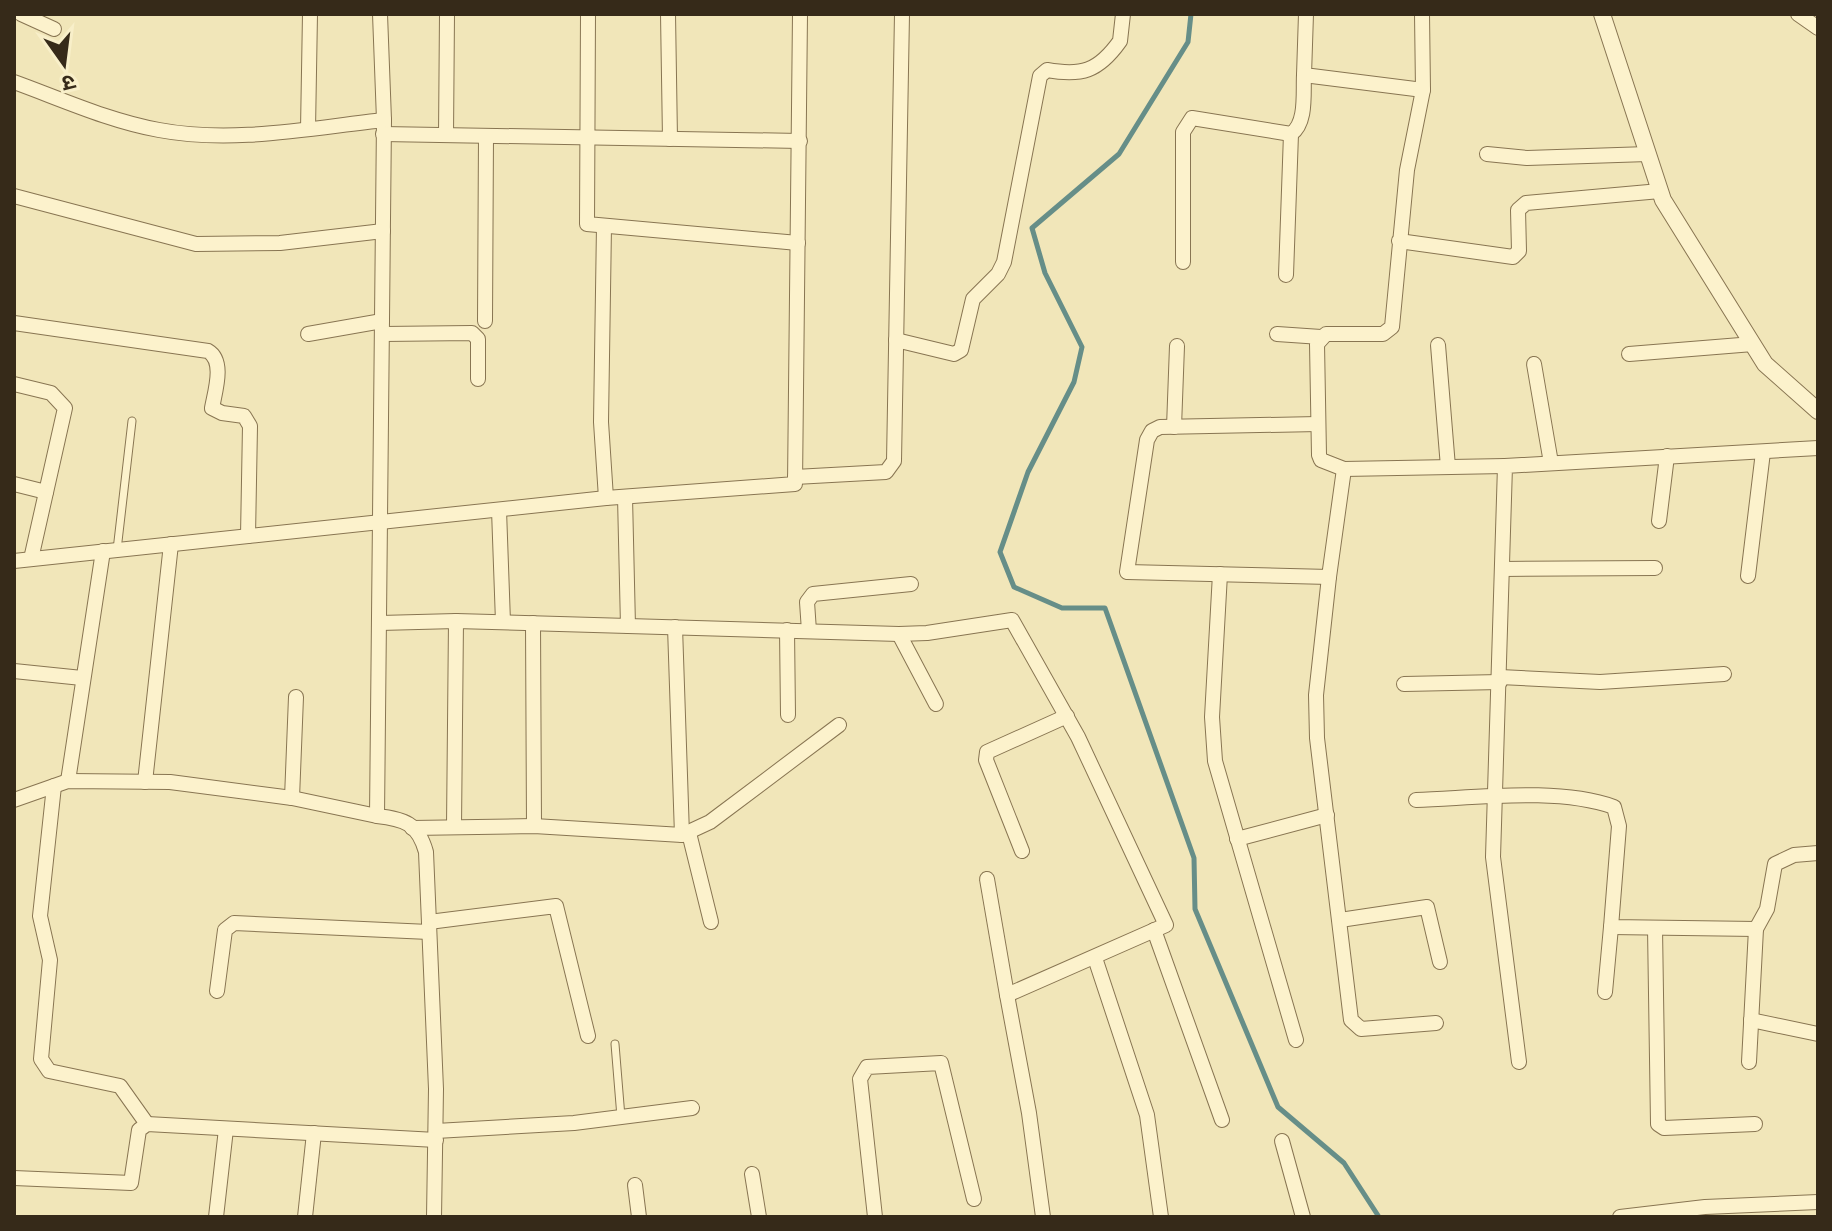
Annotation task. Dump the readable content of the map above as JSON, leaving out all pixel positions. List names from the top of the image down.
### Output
{
  "north": "bottom"
}
